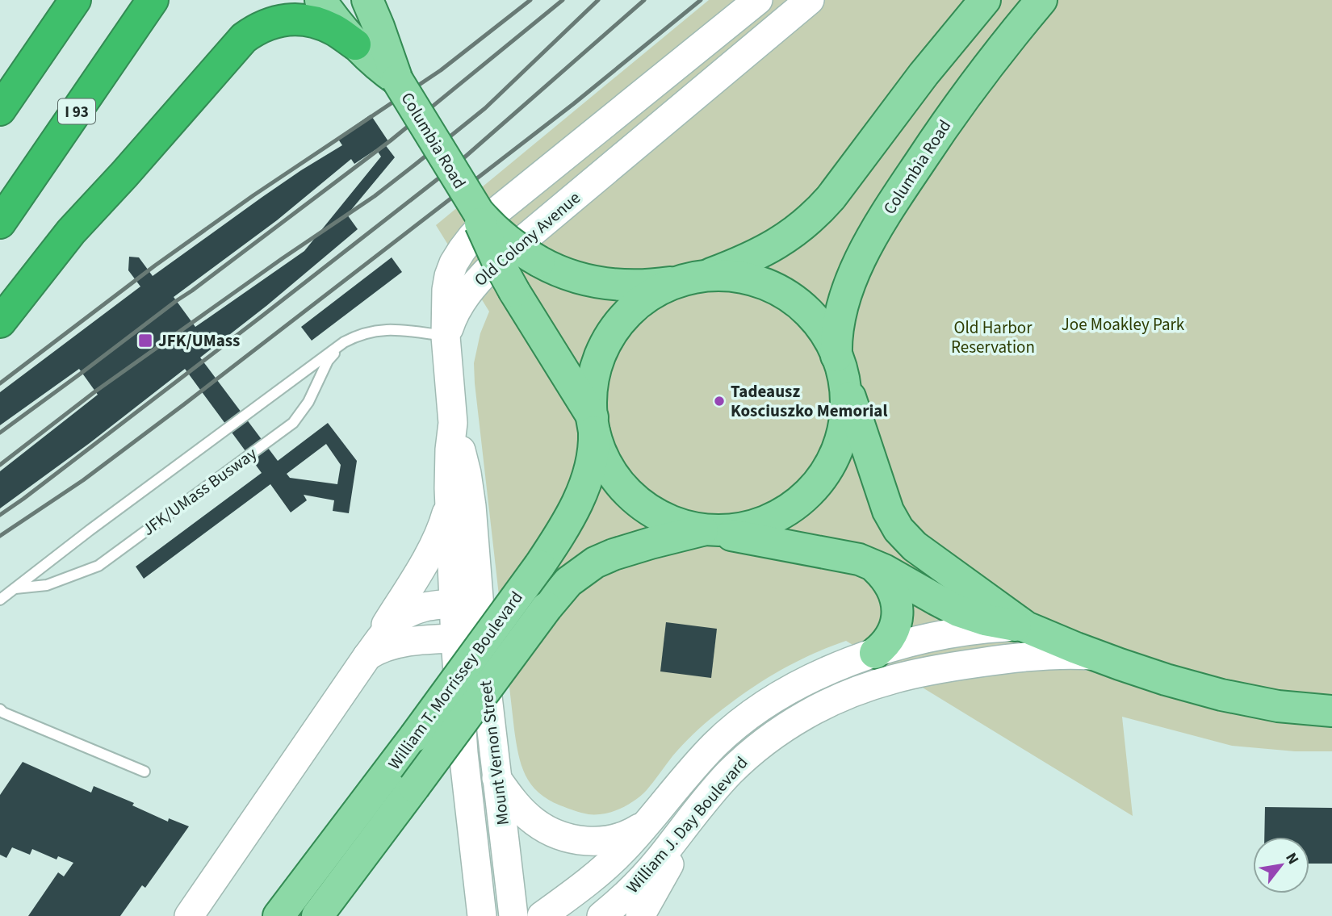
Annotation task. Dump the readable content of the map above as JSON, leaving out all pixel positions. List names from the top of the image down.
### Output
{
  "streets": {
    "highway": ["I 93"],
    "main road": ["Columbia Road", "William T. Morrissey Boulevard", "William J. Day Boulevard"],
    "street": ["Old Colony Avenue", "Mount Vernon Street"],
    "lane": ["JFK/UMass Busway"]
  },
  "crossings": [
    ["Columbia Road", "William T. Morrissey Boulevard"],
    ["Columbia Road", "William J. Day Boulevard"],
    ["Old Colony Avenue", "JFK/UMass Busway"],
    ["Old Colony Avenue", "Mount Vernon Street"],
    ["JFK/UMass Busway", "Mount Vernon Street"],
    ["William T. Morrissey Boulevard", "Mount Vernon Street"],
    ["William T. Morrissey Boulevard", "William J. Day Boulevard"]
  ],
  "parks": ["Joe Moakley Park", "Old Harbor Reservation"],
  "places": {
    "transit": ["JFK/UMass"],
    "other": ["Tadeausz Kosciuszko Memorial"]
  },
  "north": "top right"
}
